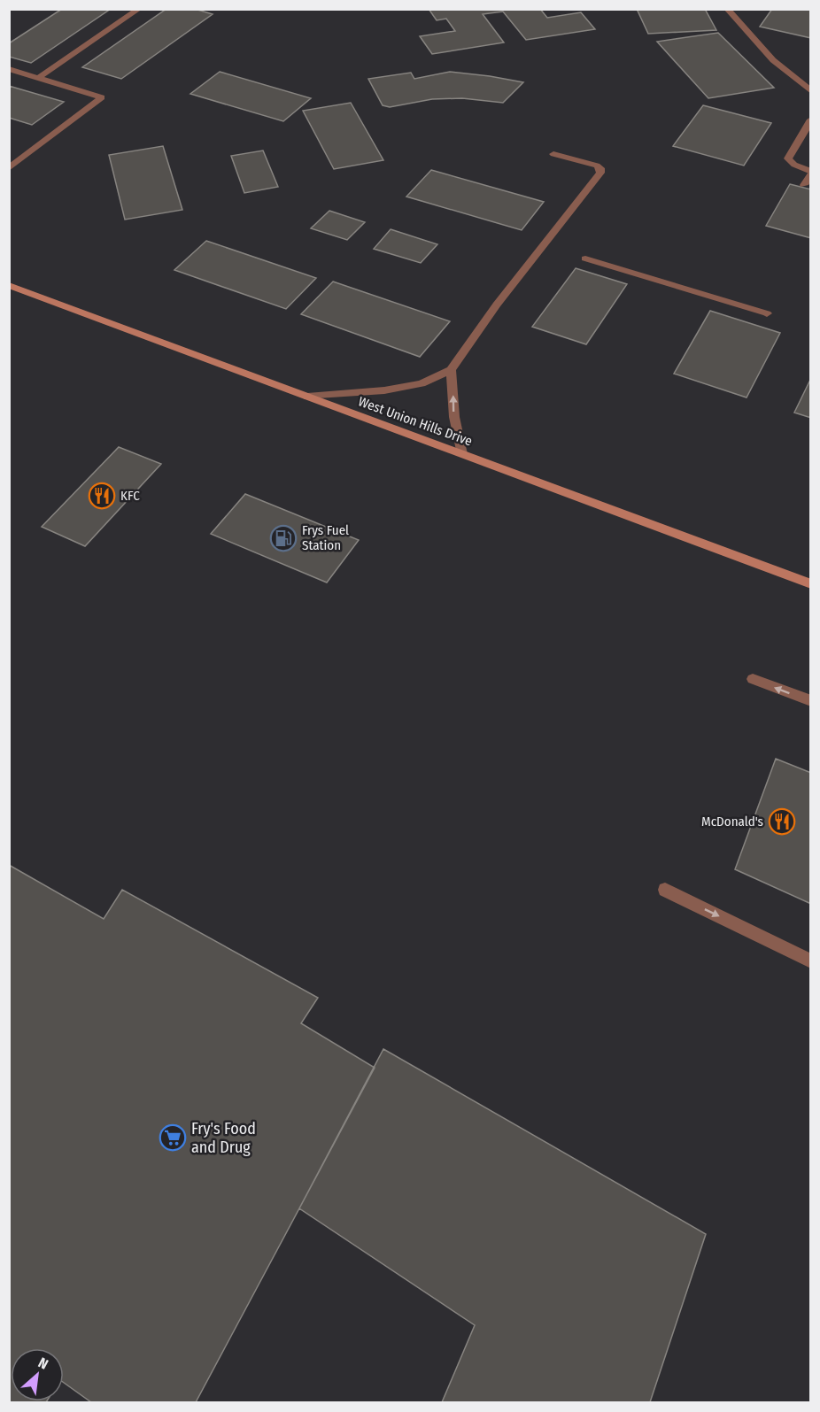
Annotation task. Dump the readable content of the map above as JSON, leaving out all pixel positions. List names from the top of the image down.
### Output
{
  "streets": {
    "main road": ["West Union Hills Drive"]
  },
  "places": {
    "restaurant": ["KFC", "McDonald's"],
    "fuel station": ["Frys Fuel Station"],
    "supermarket": ["Fry's Food and Drug"]
  },
  "north": "top right"
}
